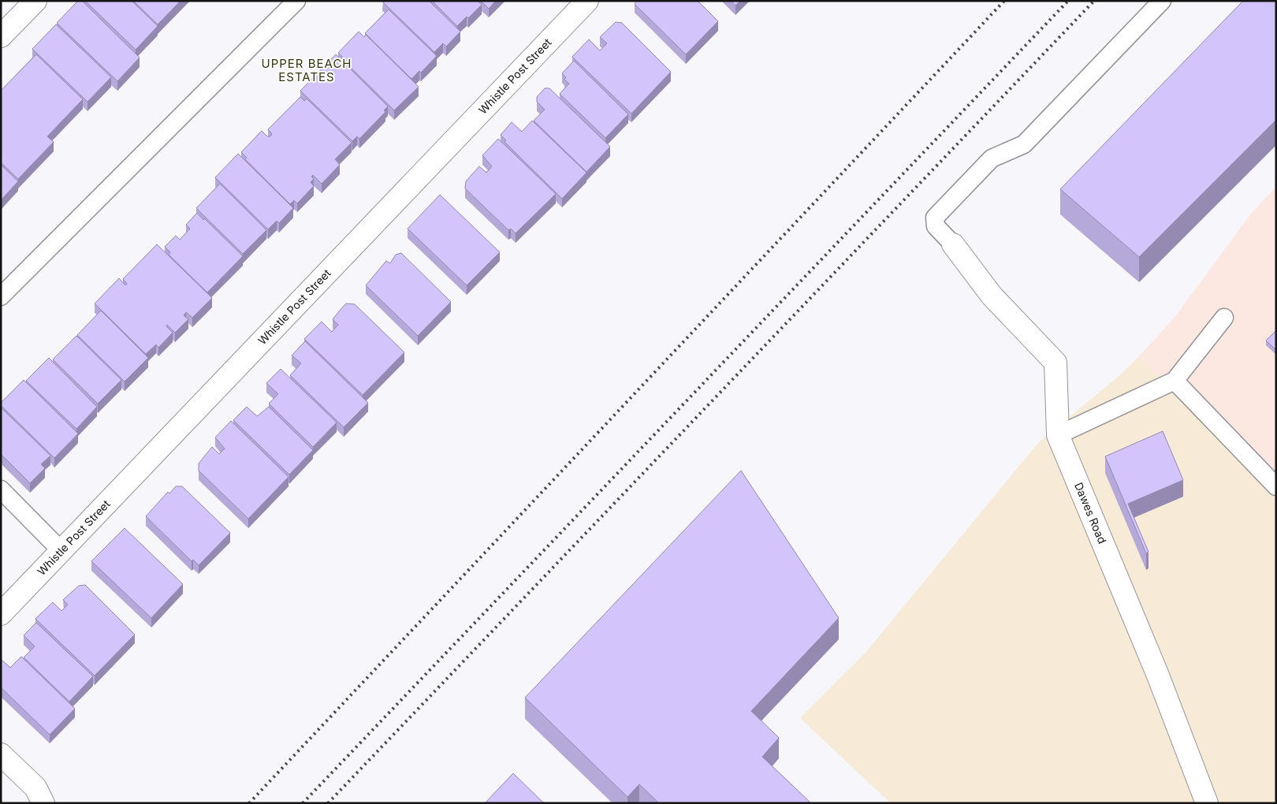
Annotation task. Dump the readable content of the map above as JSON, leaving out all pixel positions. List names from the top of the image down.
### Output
{
  "streets": {
    "street": ["Whistle Post Street", "Dawes Road"]
  },
  "districts": ["UPPER BEACH ESTATES"]
}
